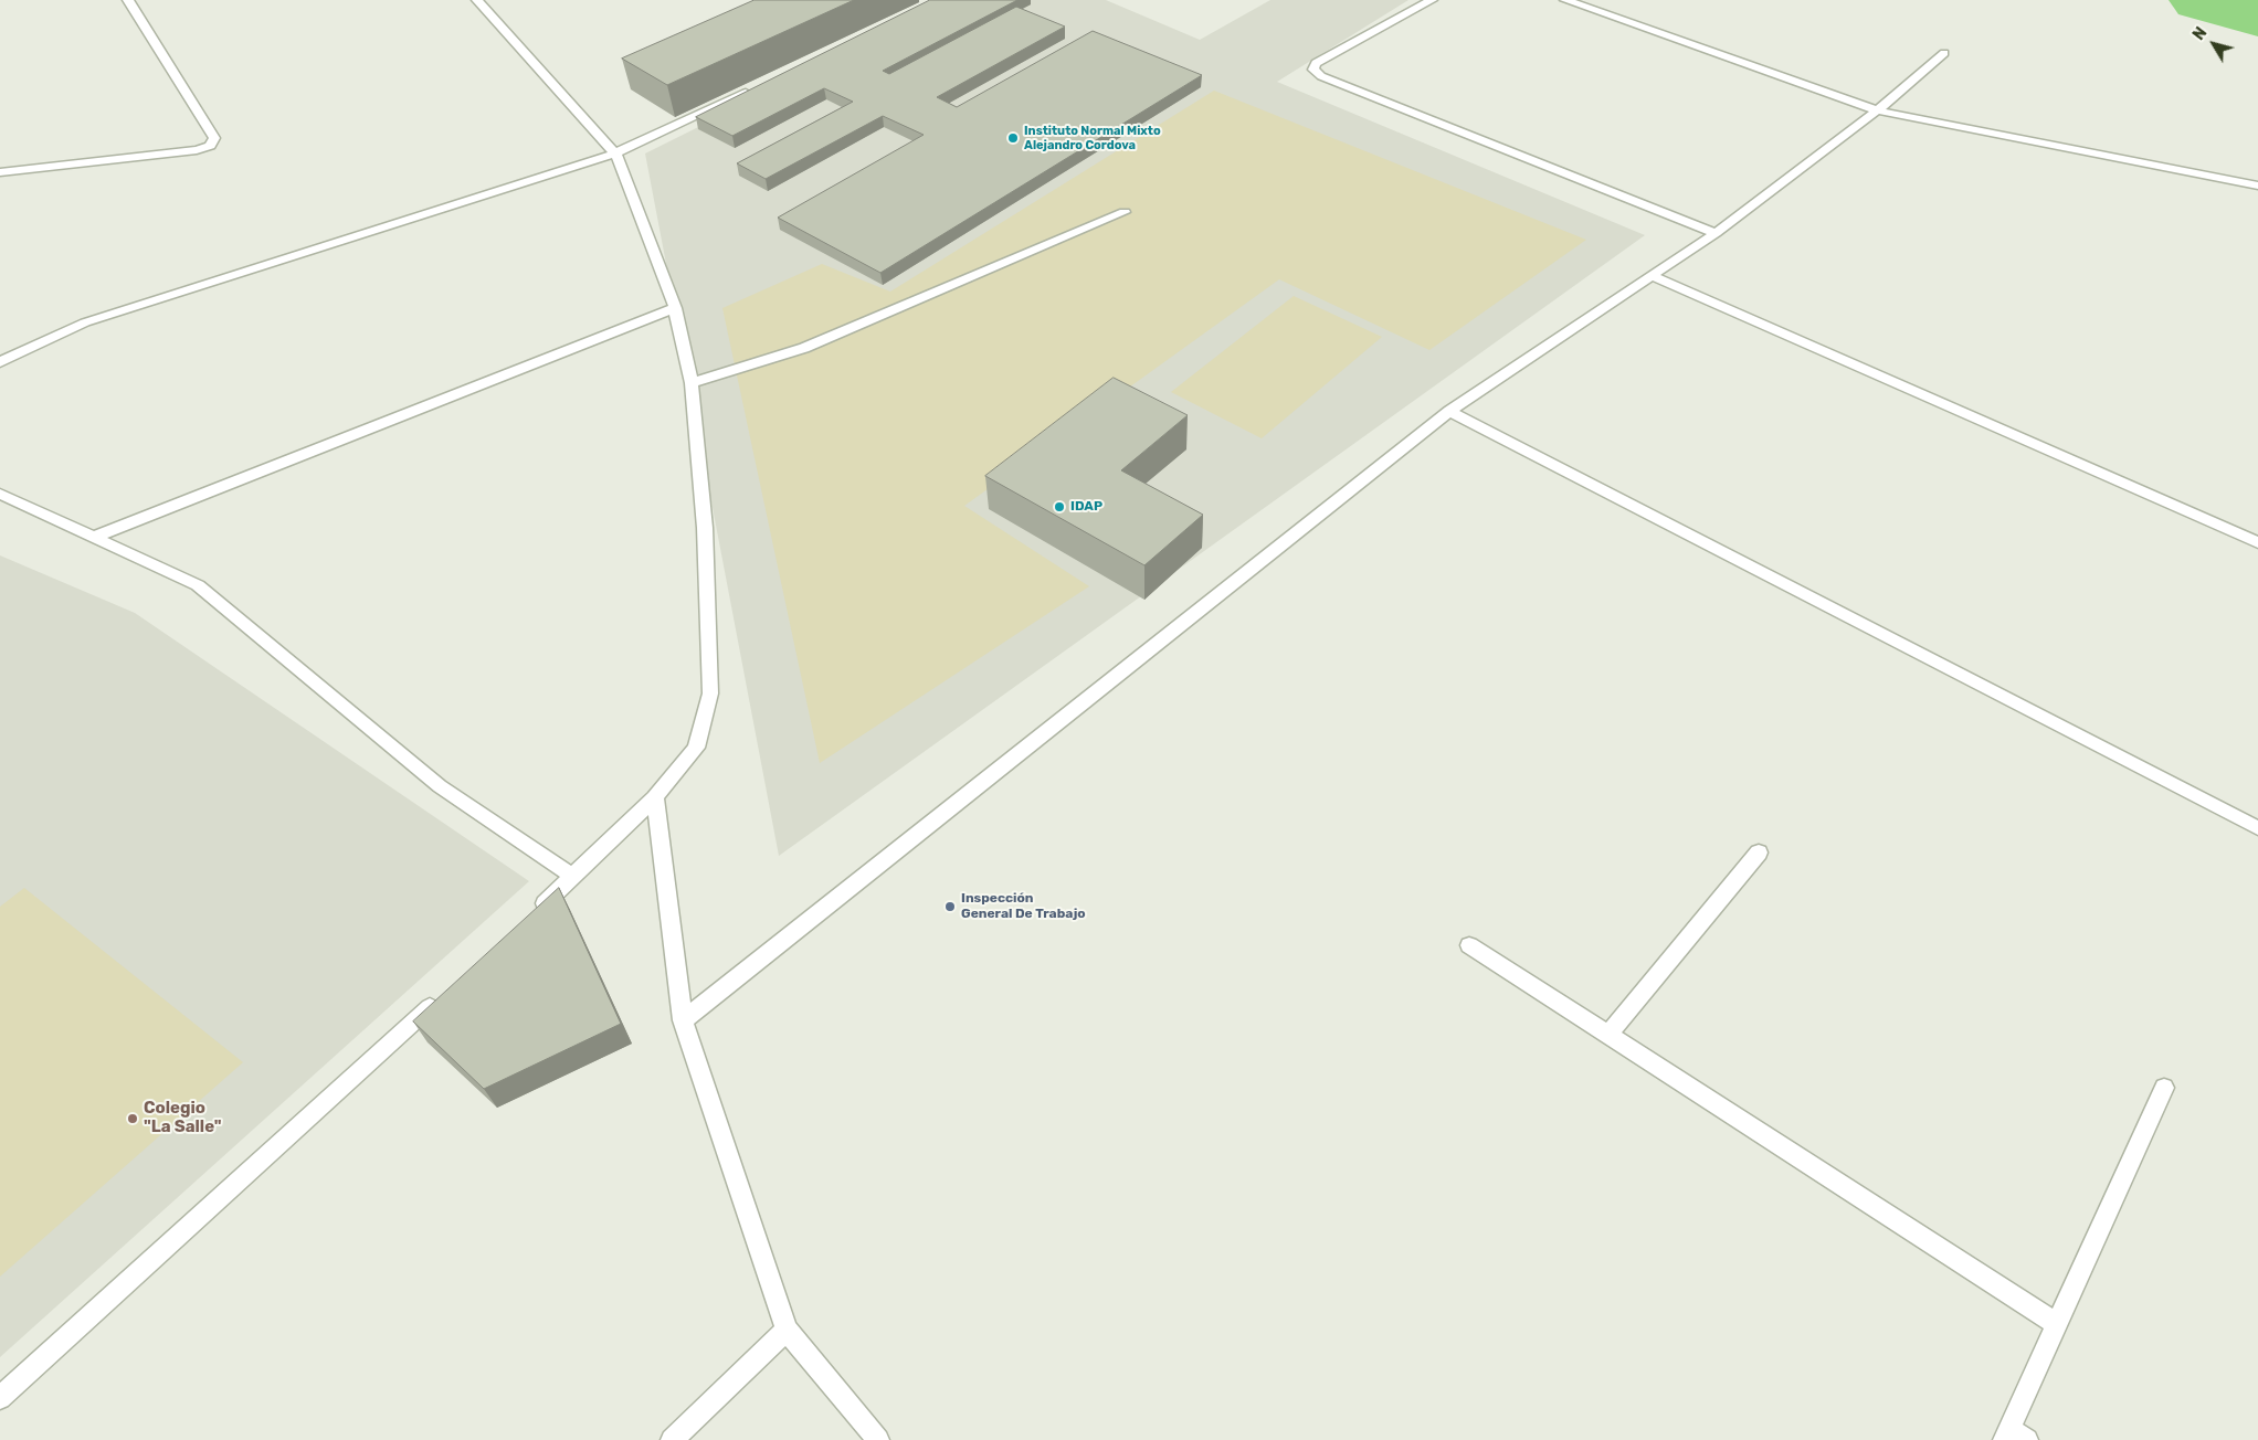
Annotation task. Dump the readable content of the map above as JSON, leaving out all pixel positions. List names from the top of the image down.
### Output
{
  "places": [
    "Instituto Normal Mixto Alejandro Cordova",
    "IDAP",
    "Inspección General De Trabajo",
    "Colegio \"La Salle\""
  ],
  "north": "top left"
}
